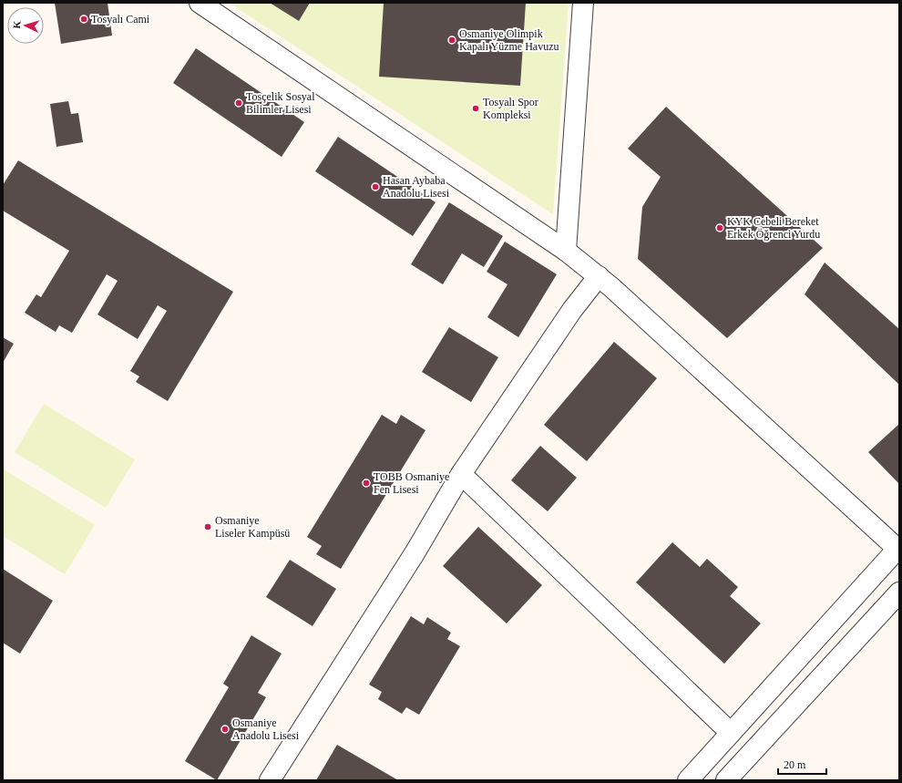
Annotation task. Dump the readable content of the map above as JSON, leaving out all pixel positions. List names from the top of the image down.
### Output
{
  "places": [
    "Tosyalı Cami",
    "Osmaniye Olimpik Kapalı Yüzme Havuzu",
    "Tosçelik Sosyal Bilimler Lisesi",
    "Tosyalı Spor Kompleksi",
    "Hasan Aybaba Anadolu Lisesi",
    "KYK Cebeli Bereket Erkek Öğrenci Yurdu",
    "TOBB Osmaniye Fen Lisesi",
    "Osmaniye Liseler Kampüsü",
    "Osmaniye Anadolu Lisesi"
  ],
  "scale_bar": "20 m",
  "north": "left"
}
